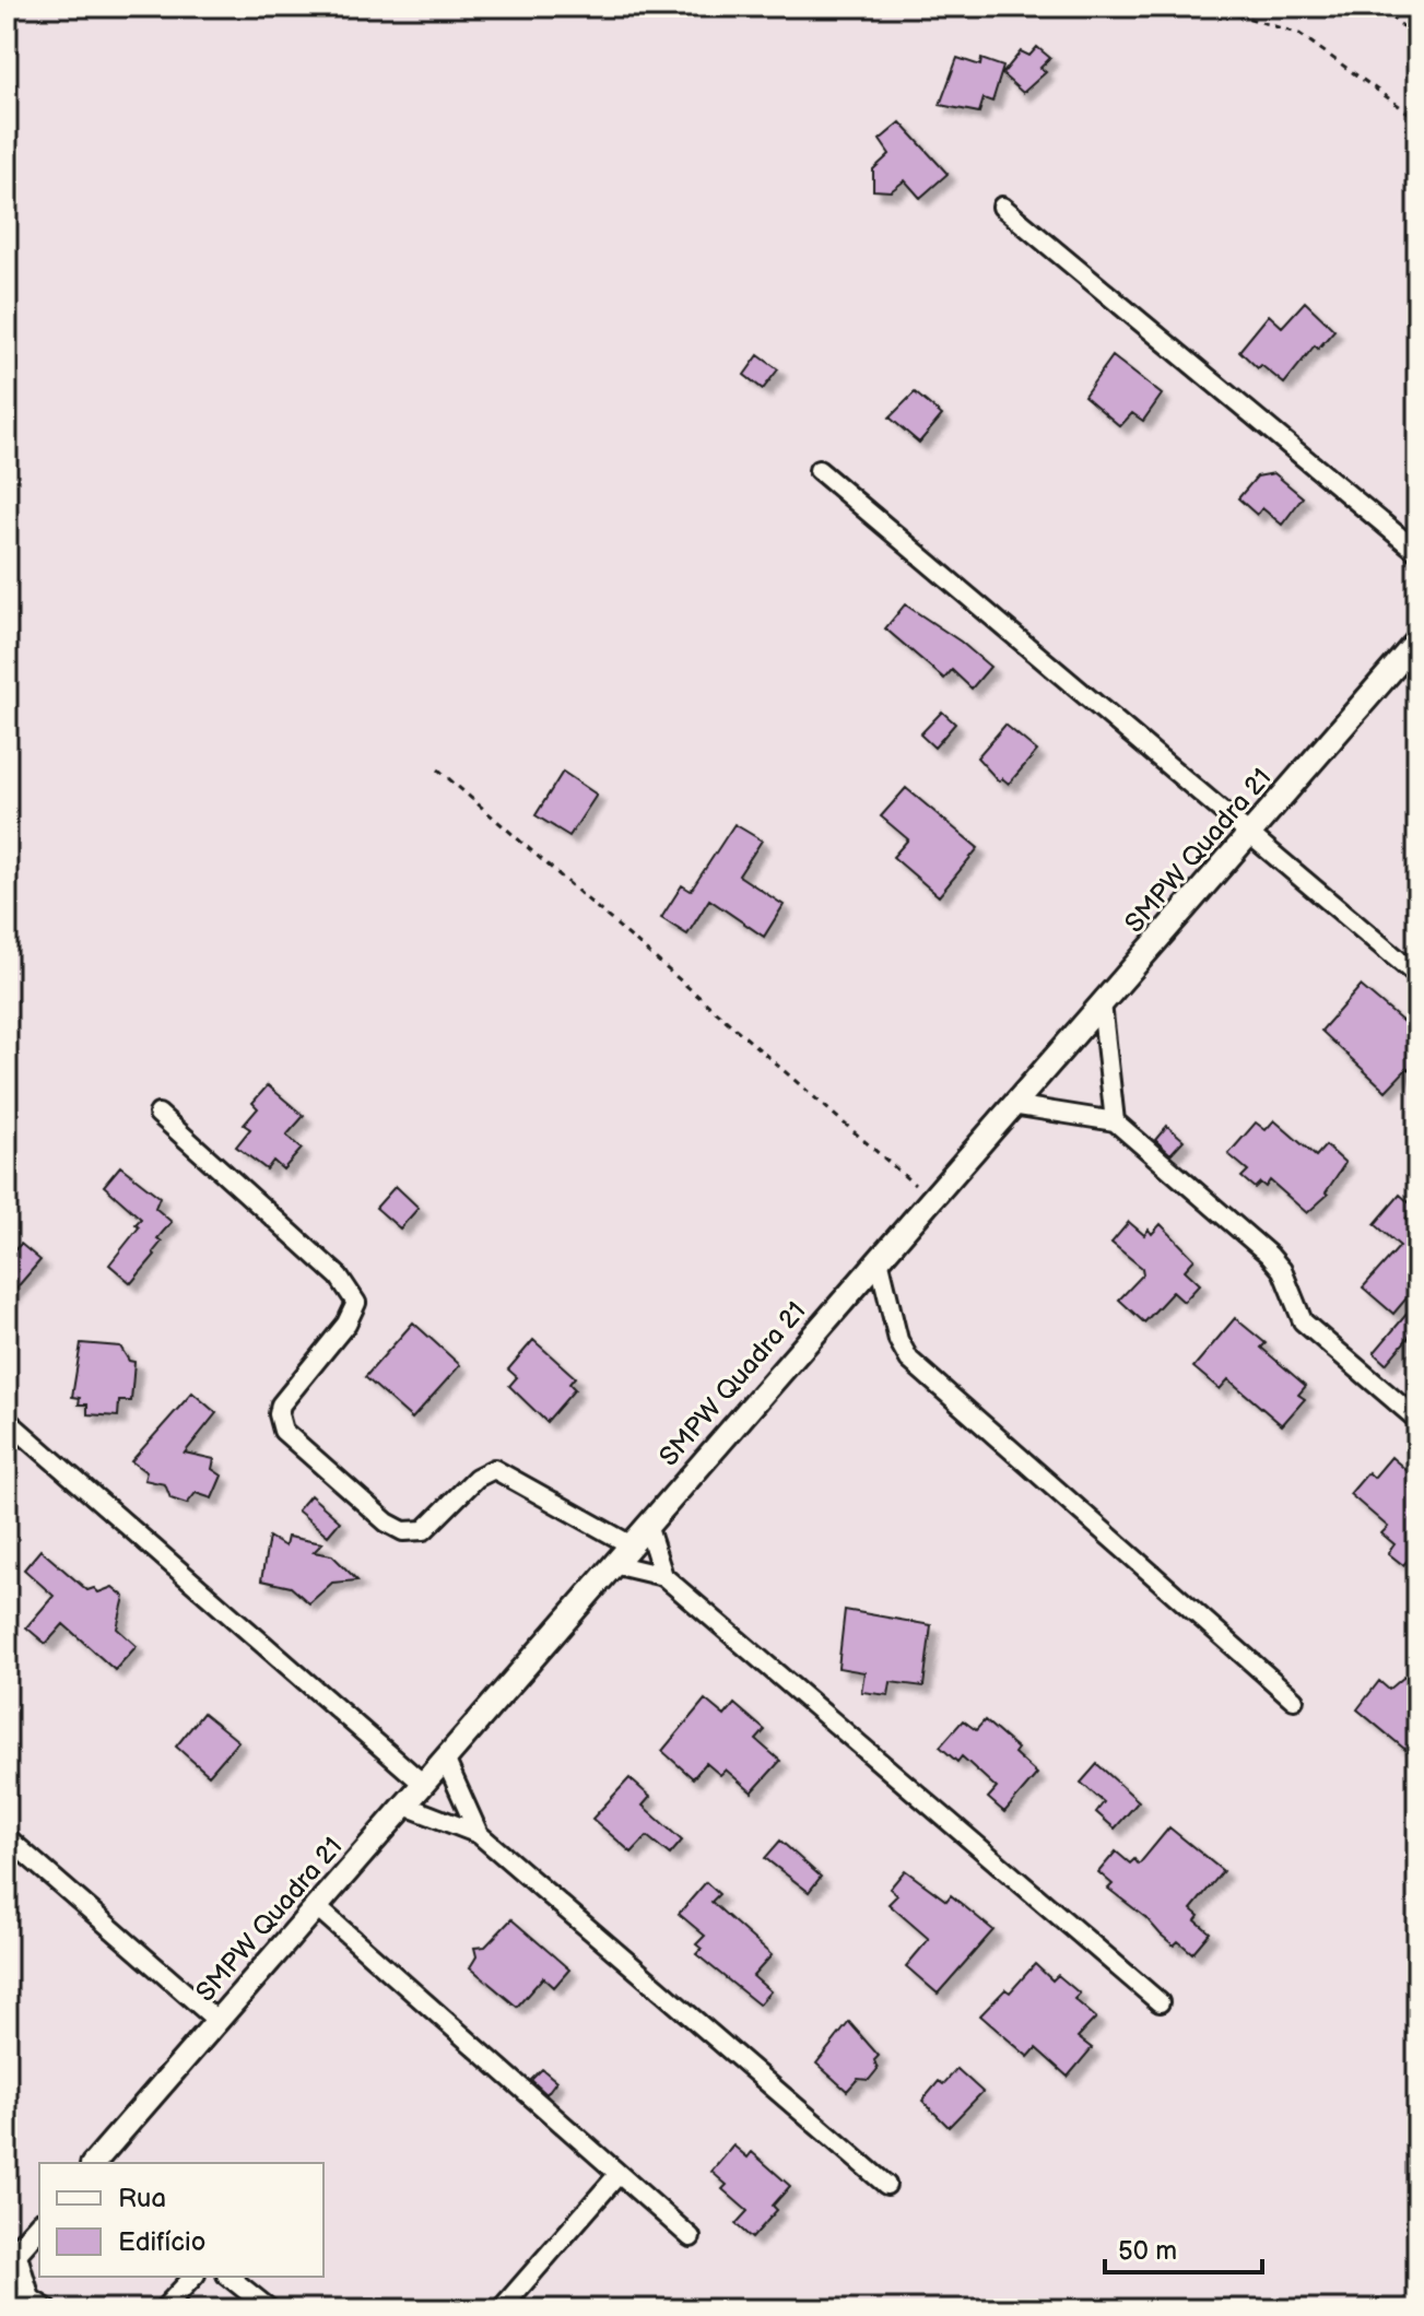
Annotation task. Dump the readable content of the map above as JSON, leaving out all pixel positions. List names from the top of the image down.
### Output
{
  "streets": {
    "street": ["SMPW Quadra 21"]
  },
  "legend": ["Rua", "Edifício"],
  "scale_bar": "50 m"
}
